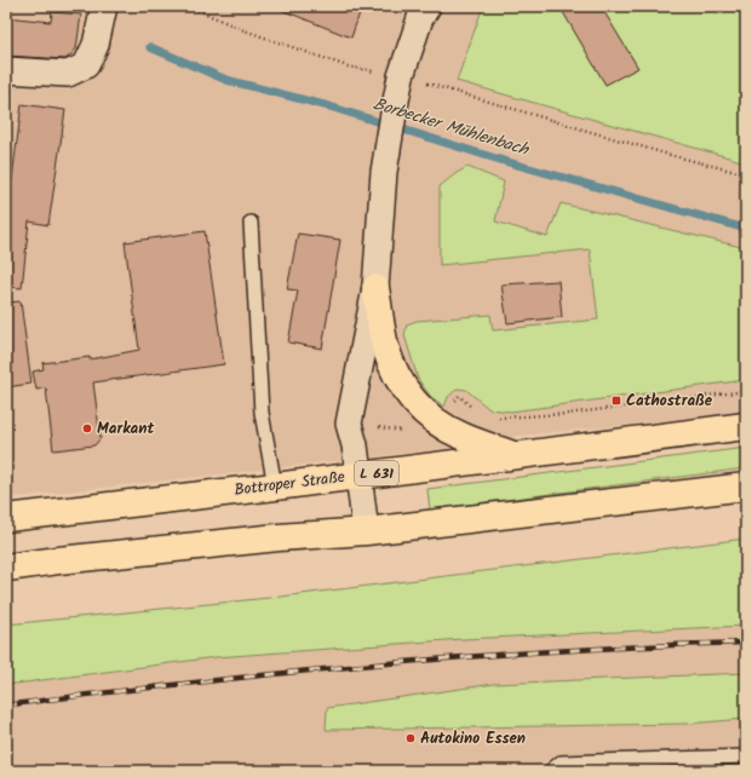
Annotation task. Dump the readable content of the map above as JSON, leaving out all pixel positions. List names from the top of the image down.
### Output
{
  "streets": {
    "main road": ["L 631", "Bottroper Straße"]
  },
  "water": ["Borbecker Mühlenbach"],
  "places": {
    "transit": ["Cathostraße"],
    "other": ["Markant", "Autokino Essen"]
  }
}
